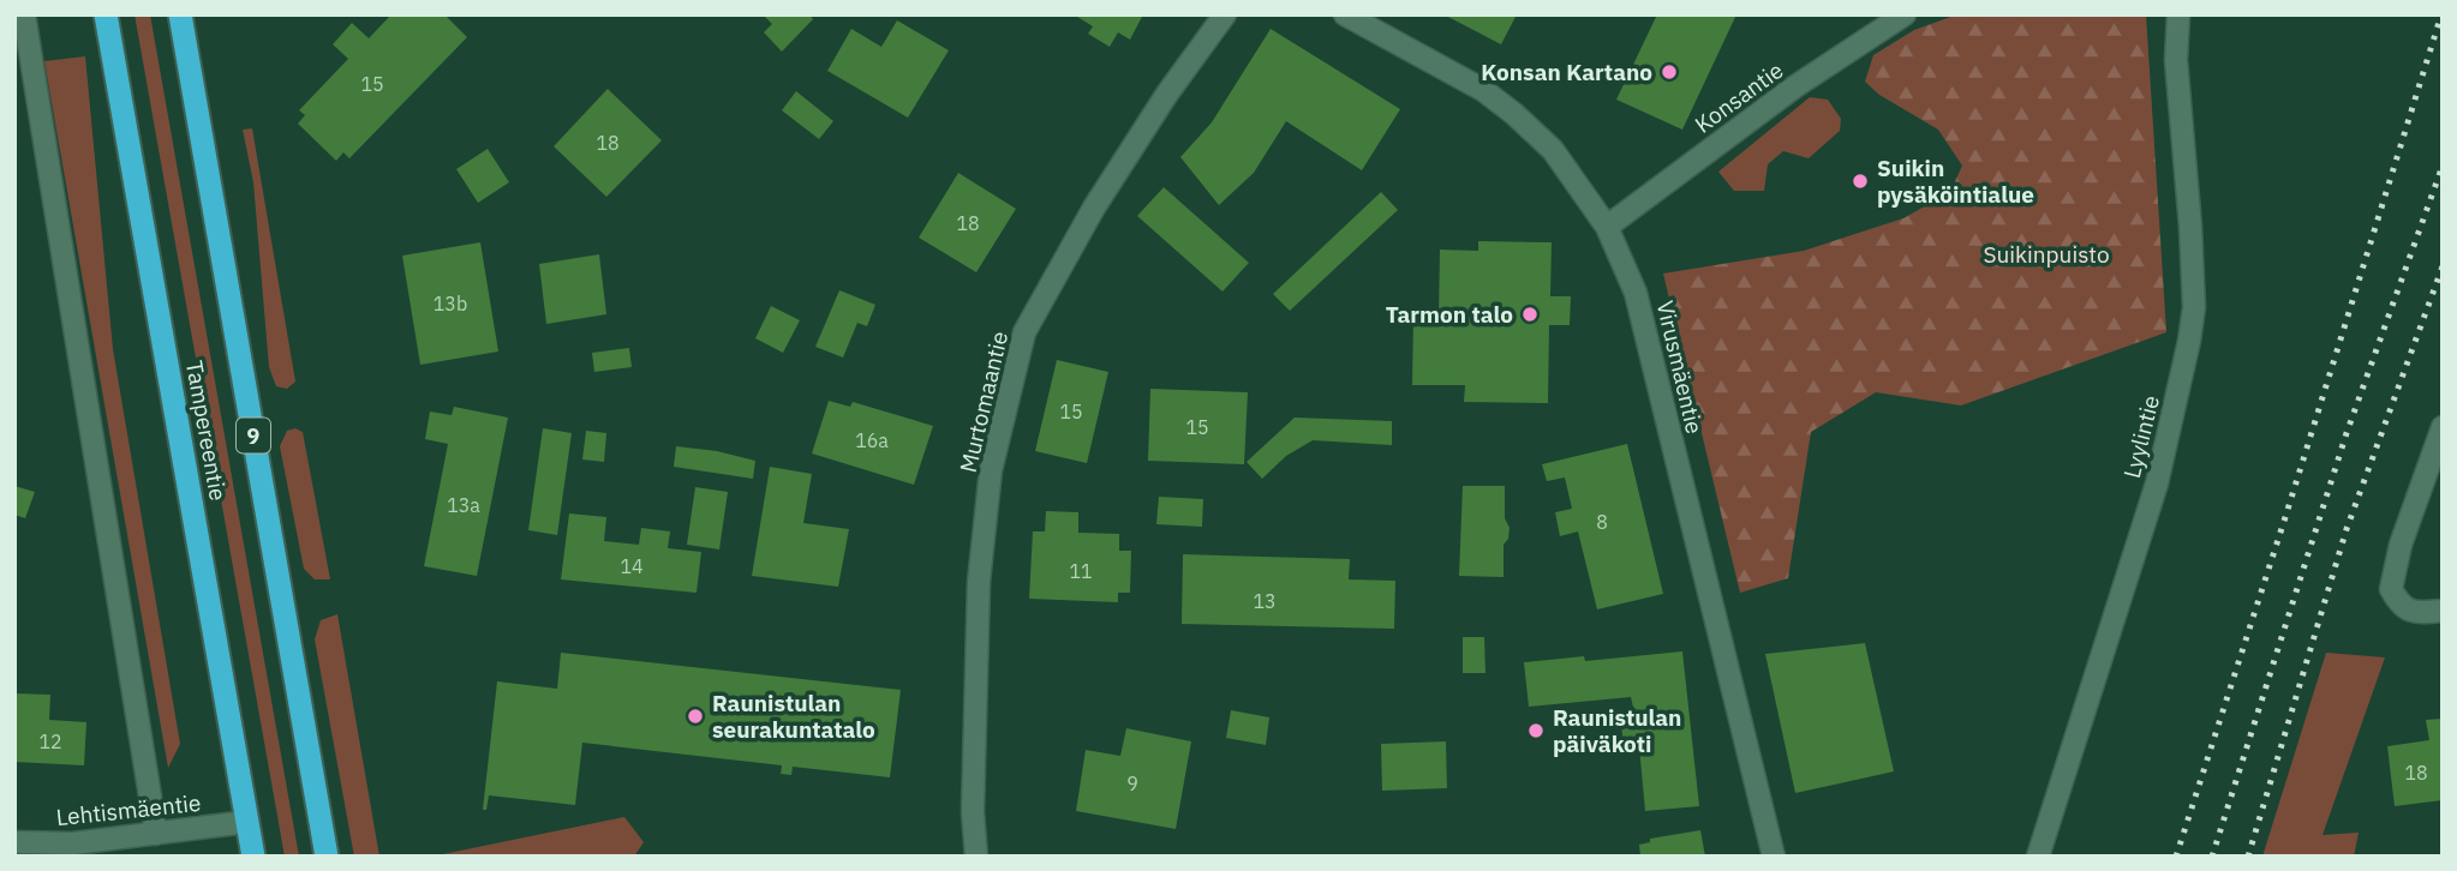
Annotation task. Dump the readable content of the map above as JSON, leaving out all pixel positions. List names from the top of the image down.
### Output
{
  "streets": {
    "highway": ["Tampereentie", "9"],
    "street": [
      "Konsantie",
      "Virusmäentie",
      "Murtomaantie",
      "Lyylintie",
      "Lehtismäentie"
    ]
  },
  "crossings": [
    ["Konsantie", "Virusmäentie"],
    ["Tampereentie", "Lehtismäentie"]
  ],
  "parks": ["Suikinpuisto"],
  "places": [
    "Konsan Kartano",
    "Suikin pysäköintialue",
    "Tarmon talo",
    "Raunistulan seurakuntatalo",
    "Raunistulan päiväkoti"
  ],
  "house_numbers": [
    "15",
    "18",
    "18",
    "13b",
    "15",
    "15",
    "16a",
    "13a",
    "8",
    "14",
    "11",
    "13",
    "12",
    "18",
    "9"
  ]
}
